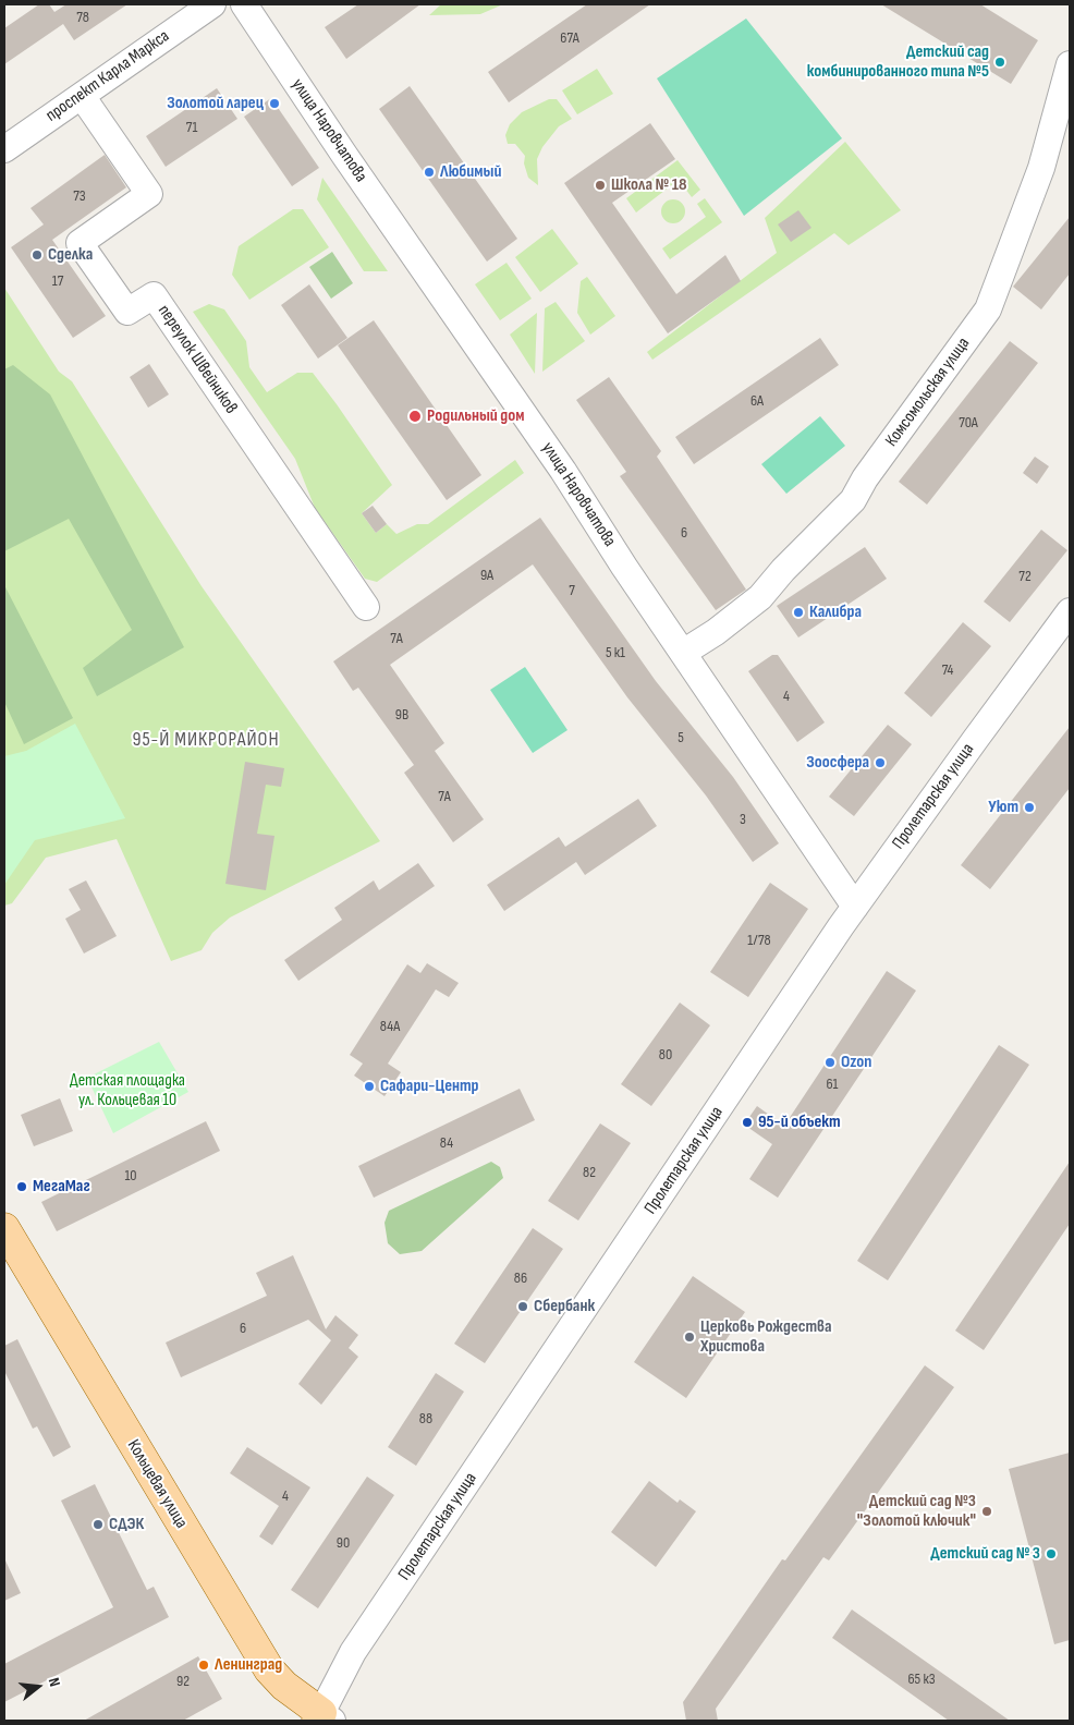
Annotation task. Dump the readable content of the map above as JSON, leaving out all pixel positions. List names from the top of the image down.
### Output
{
  "streets": {
    "main road": ["Кольцевая улица"],
    "street": [
      "проспект Карла Маркса",
      "улица Наровчатова",
      "переулок Швейников",
      "Комсомольская улица",
      "Пролетарская улица"
    ]
  },
  "crossings": [
    ["проспект Карла Маркса", "переулок Швейников"],
    ["улица Наровчатова", "Комсомольская улица"],
    ["улица Наровчатова", "Пролетарская улица"],
    ["Пролетарская улица", "Кольцевая улица"]
  ],
  "districts": ["95-Й МИКРОРАЙОН"],
  "parks": ["Детская площадка ул. Кольцевая 10"],
  "places": [
    "Детский сад комбинированного типа №5",
    "Золотой ларец",
    "Любимый",
    "Школа № 18",
    "Сделка",
    "Родильный дом",
    "Калибра",
    "Зоосфера",
    "Уют",
    "Ozon",
    "Сафари-Центр",
    "95-й объект",
    "МегаМаг",
    "Сбербанк",
    "Церковь Рождества Христова",
    "Детский сад №3 \"Золотой ключик\"",
    "СДЭК",
    "Детский сад № 3",
    "Ленинград"
  ],
  "house_numbers": [
    "78",
    "67А",
    "71",
    "73",
    "17",
    "6А",
    "70А",
    "6",
    "9А",
    "72",
    "7",
    "7А",
    "5 к1",
    "74",
    "4",
    "9В",
    "5",
    "7А",
    "3",
    "1/78",
    "84А",
    "80",
    "61",
    "84",
    "82",
    "10",
    "86",
    "6",
    "88",
    "4",
    "90",
    "65 к3",
    "92"
  ],
  "north": "right"
}
